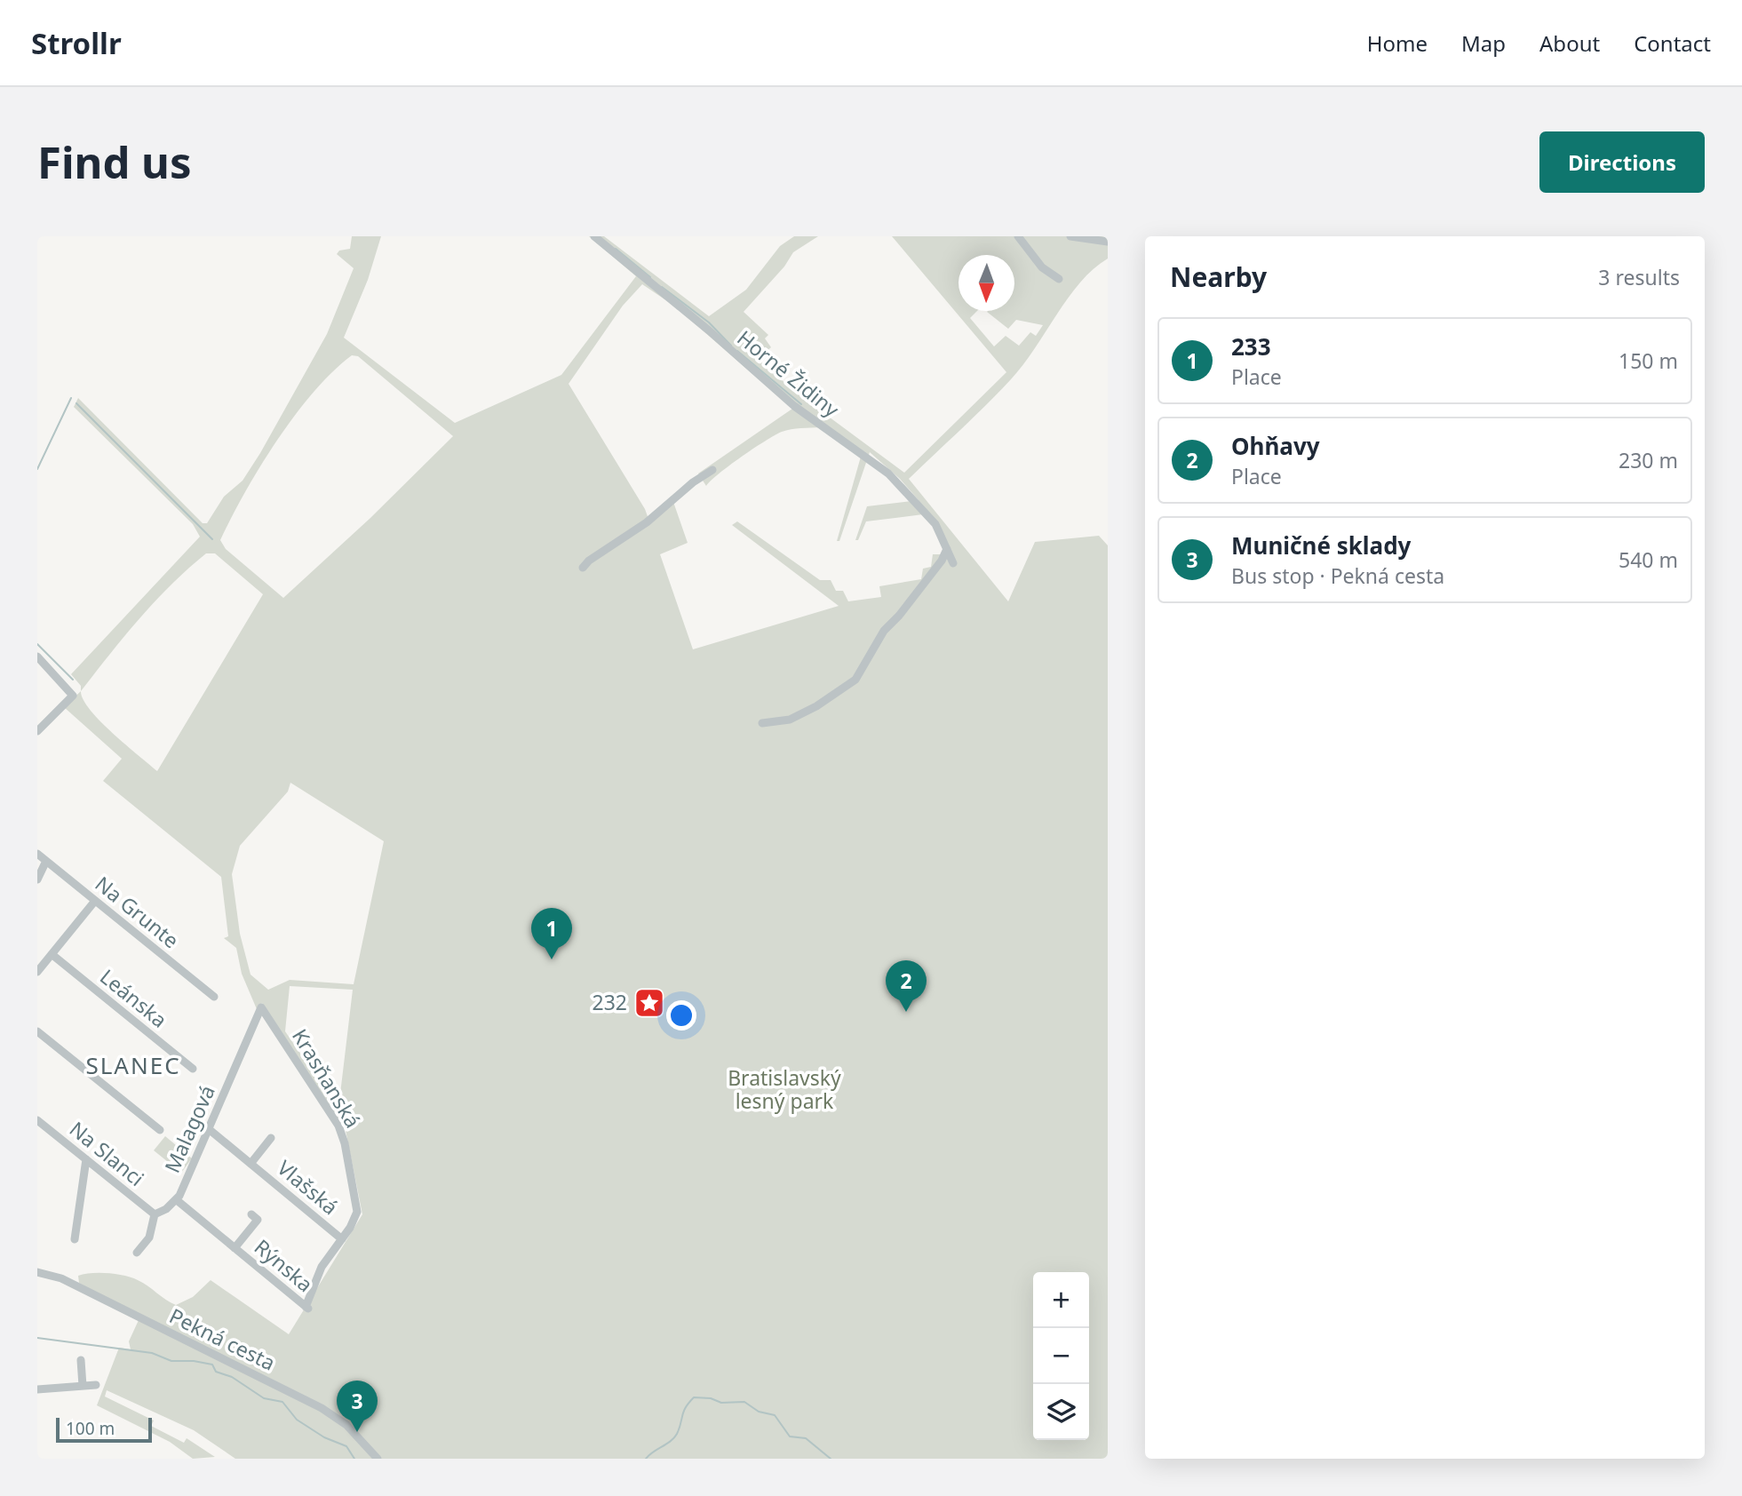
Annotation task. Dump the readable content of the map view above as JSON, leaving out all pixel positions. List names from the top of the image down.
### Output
{
  "streets": {
    "street": [
      "Horné Židiny",
      "Na Grunte",
      "Leánska",
      "Krasňanská",
      "Malagová",
      "Na Slanci",
      "Vlašská",
      "Rýnska",
      "Pekná cesta"
    ]
  },
  "crossings": [
    ["Krasňanská", "Malagová"],
    ["Krasňanská", "Vlašská"],
    ["Krasňanská", "Rýnska"],
    ["Malagová", "Na Slanci"],
    ["Malagová", "Vlašská"],
    ["Malagová", "Rýnska"]
  ],
  "districts": ["SLANEC"],
  "parks": ["Bratislavský lesný park"],
  "places": {
    "place": ["232"]
  },
  "scale_bar": "100 m",
  "north": "bottom",
  "page": {
    "header": "Strollr",
    "nav": [
      "Home",
      "Map",
      "About",
      "Contact"
    ],
    "buttons": "Directions",
    "title": "Find us",
    "heading": ["Nearby", "3 results"],
    "list": [
      {
        "mark": "1",
        "name": "233",
        "note": "Place",
        "value": "150 m"
      },
      {
        "mark": "2",
        "name": "Ohňavy",
        "note": "Place",
        "value": "230 m"
      },
      {
        "mark": "3",
        "name": "Muničné sklady",
        "note": "Bus stop · Pekná cesta",
        "value": "540 m"
      }
    ],
    "pins": ["1", "2", "3"],
    "map_buttons": ["+", "−"],
    "scale": "100 m"
  }
}
